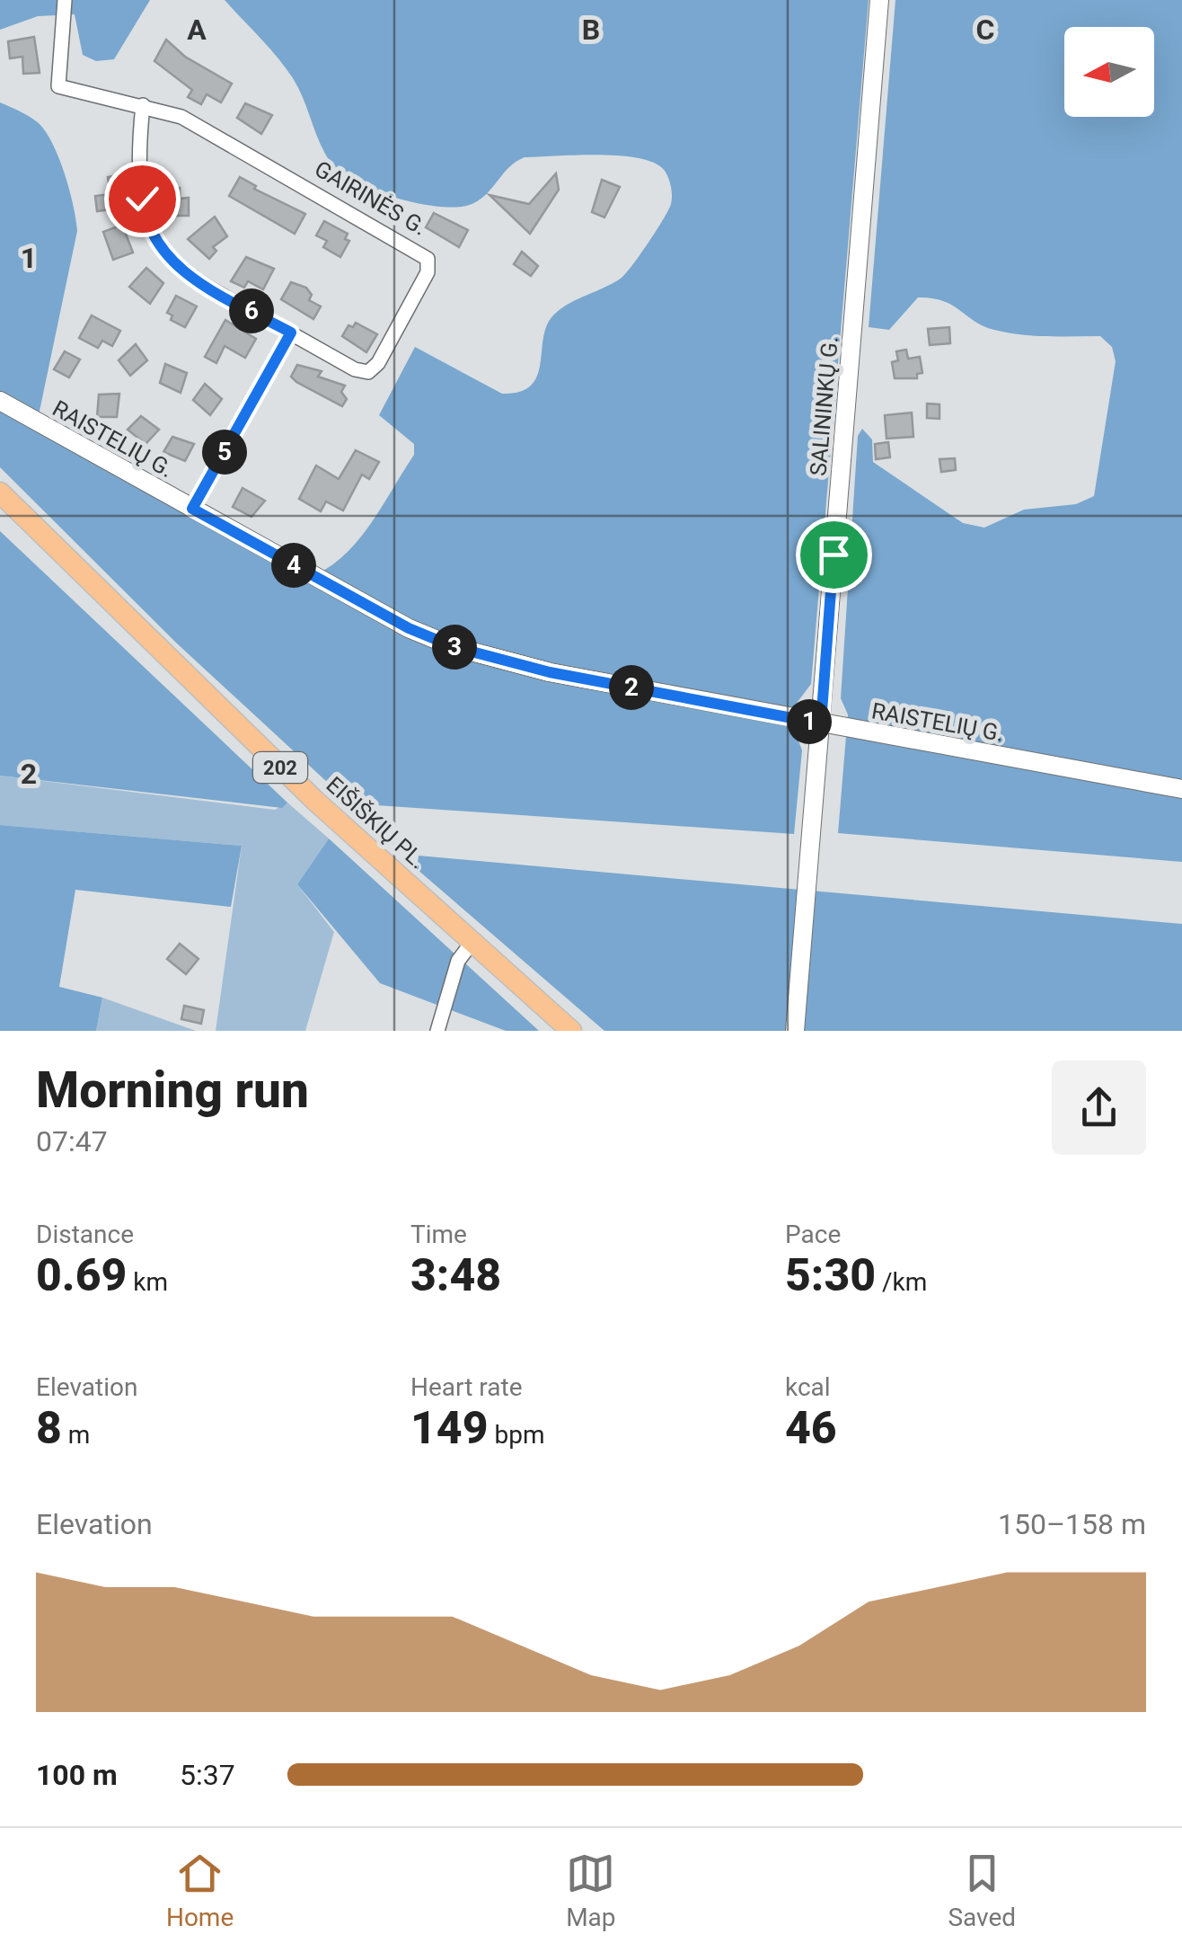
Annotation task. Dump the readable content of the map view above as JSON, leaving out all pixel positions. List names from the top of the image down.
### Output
{
  "streets": {
    "main road": [
      "SALININKŲ G.",
      "RAISTELIŲ G.",
      "202",
      "EIŠIŠKIŲ PL."
    ],
    "street": ["GAIRINĖS G."]
  },
  "crossings": [
    ["SALININKŲ G.", "RAISTELIŲ G."]
  ],
  "north": "left",
  "page": {
    "pins": [
      "6",
      "5",
      "4",
      "3",
      "2",
      "1"
    ],
    "heading": ["Morning run", "07:47"],
    "stats": [
      ["Distance", "0.69 km"],
      ["Time", "3:48"],
      ["Pace", "5:30 /km"],
      ["Elevation", "8 m"],
      ["Heart rate", "149 bpm"],
      ["kcal", "46"]
    ],
    "chart": ["Elevation", "150–158 m"],
    "list": [
      {
        "name": "100 m",
        "note": "5:37"
      }
    ],
    "tabs": ["Home", "Map", "Saved"]
  },
  "grid": {
    "columns": ["A", "B", "C"],
    "rows": ["1", "2"]
  }
}
